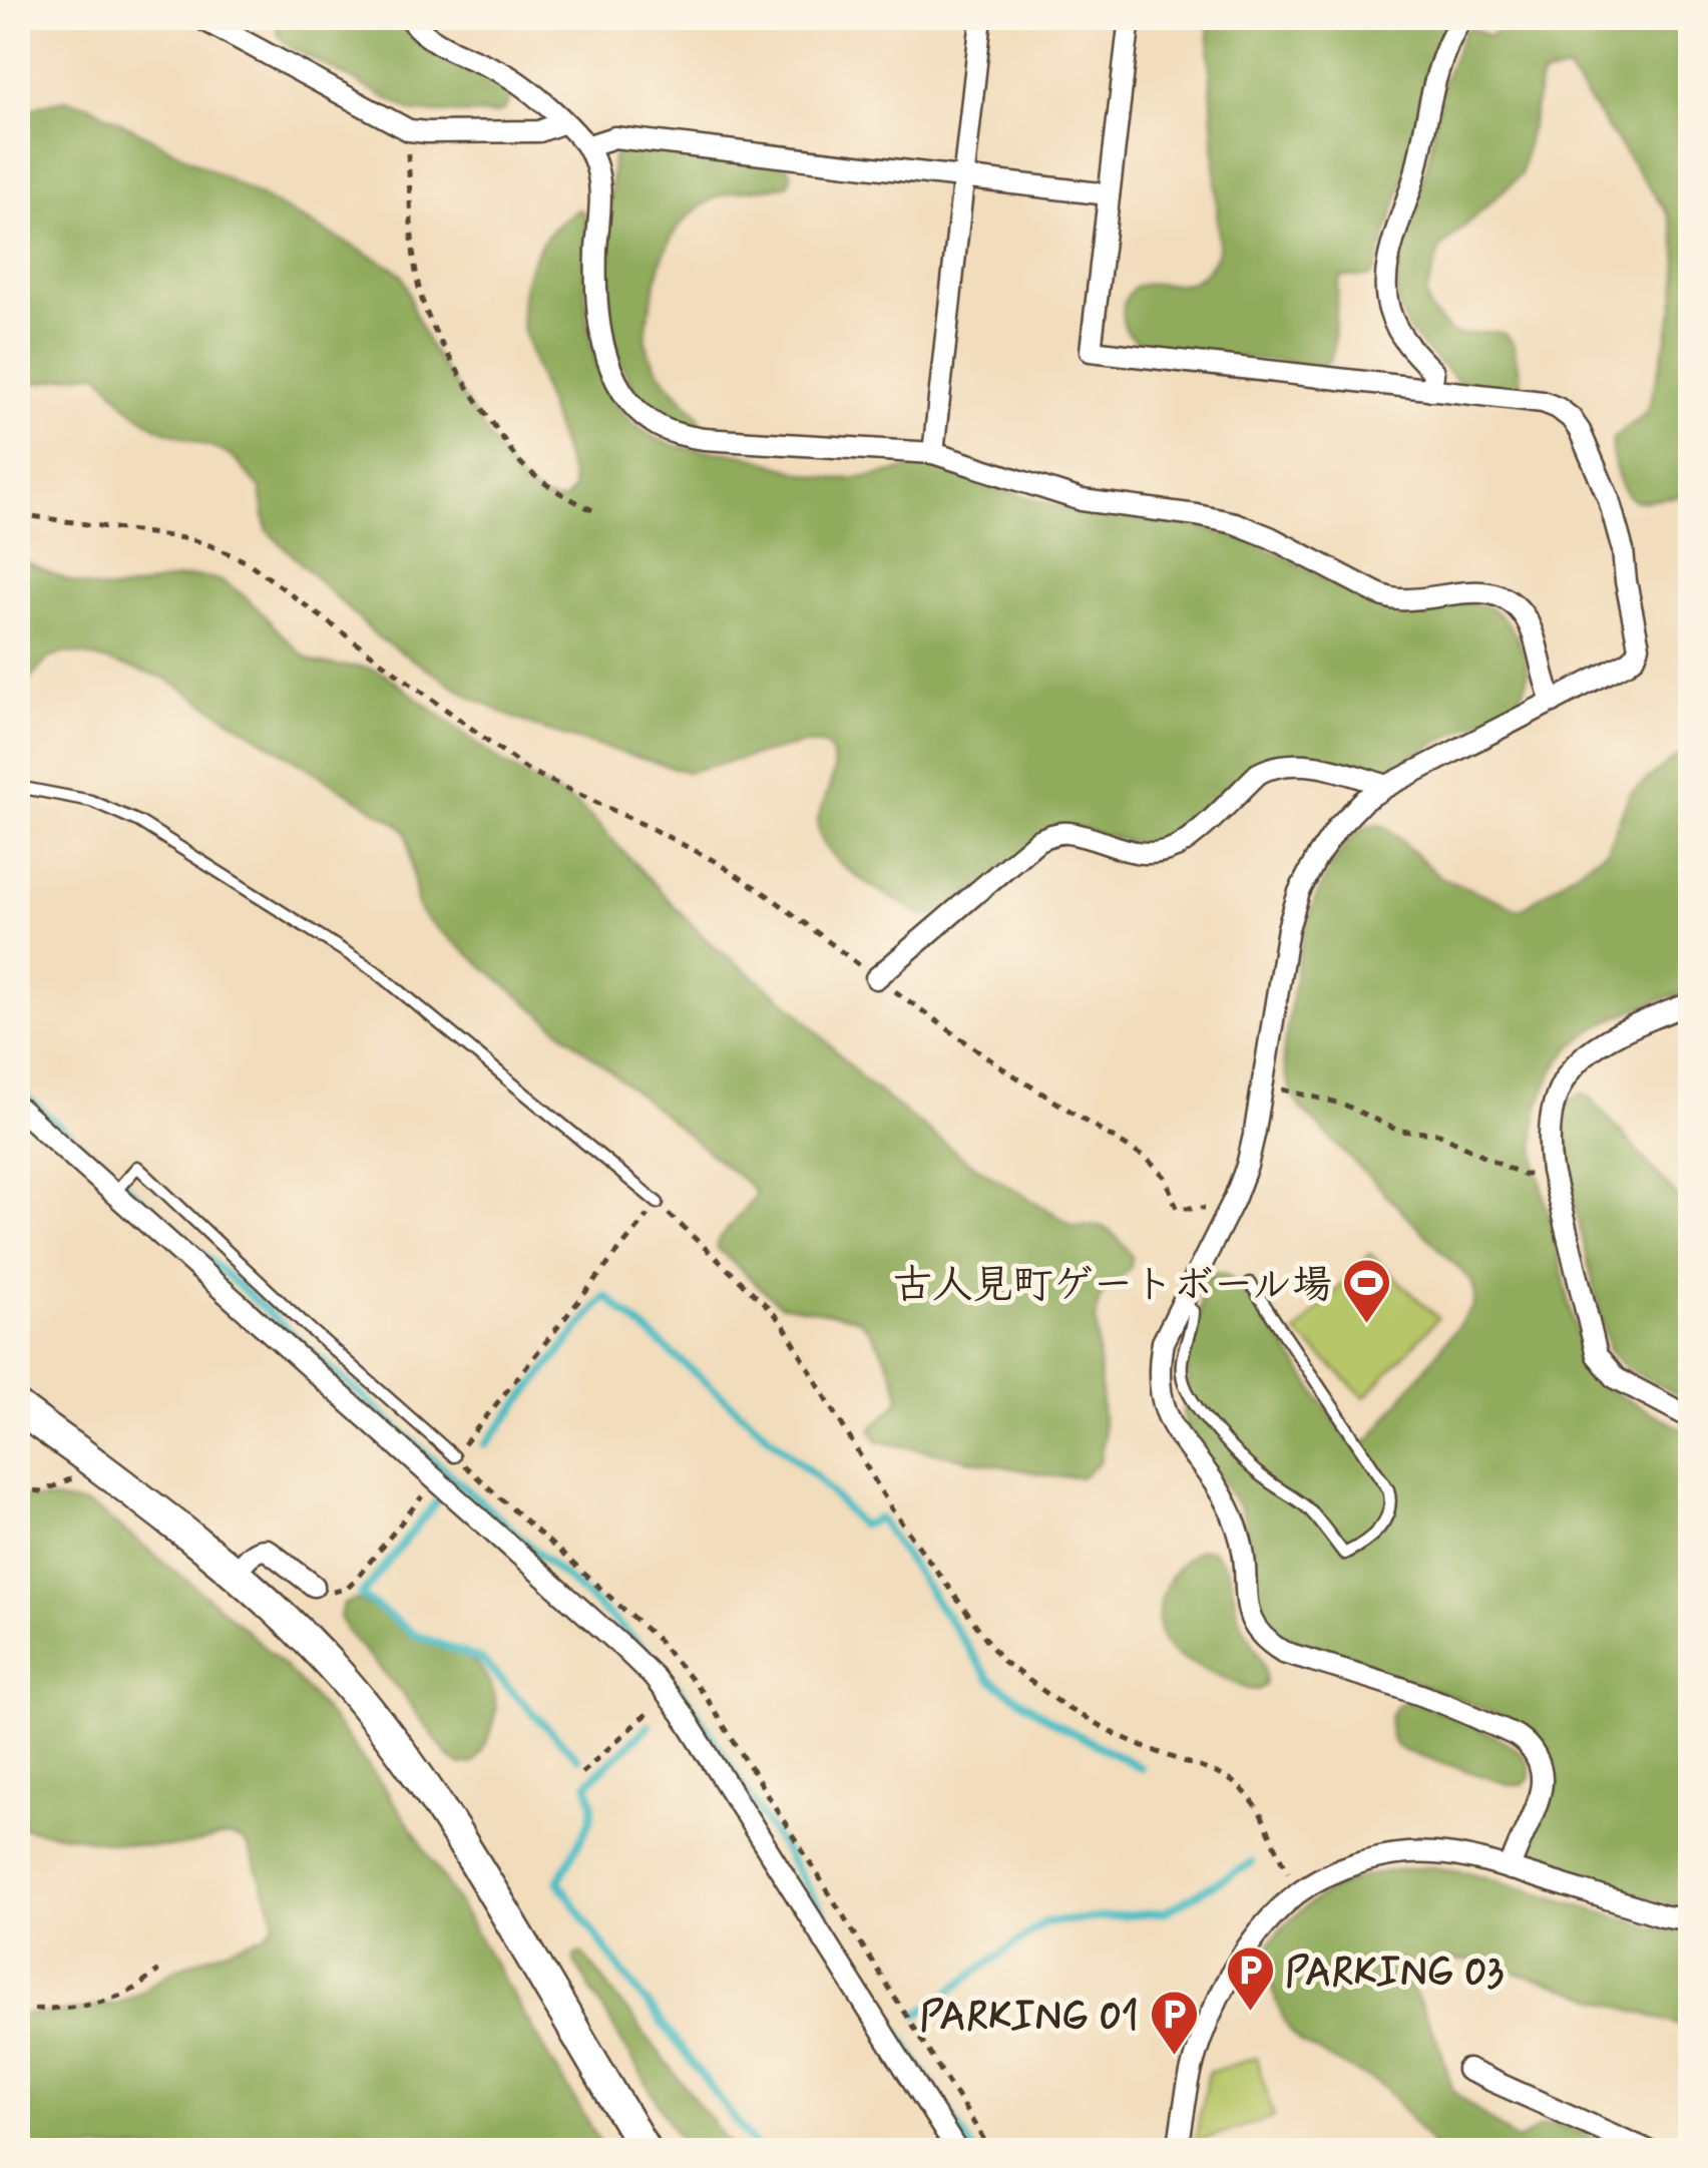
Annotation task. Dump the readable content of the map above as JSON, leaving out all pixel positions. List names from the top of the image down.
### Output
{
  "places": {
    "sports": ["古人見町ゲートボール場"],
    "parking": ["PARKING 03", "PARKING 01"]
  }
}
